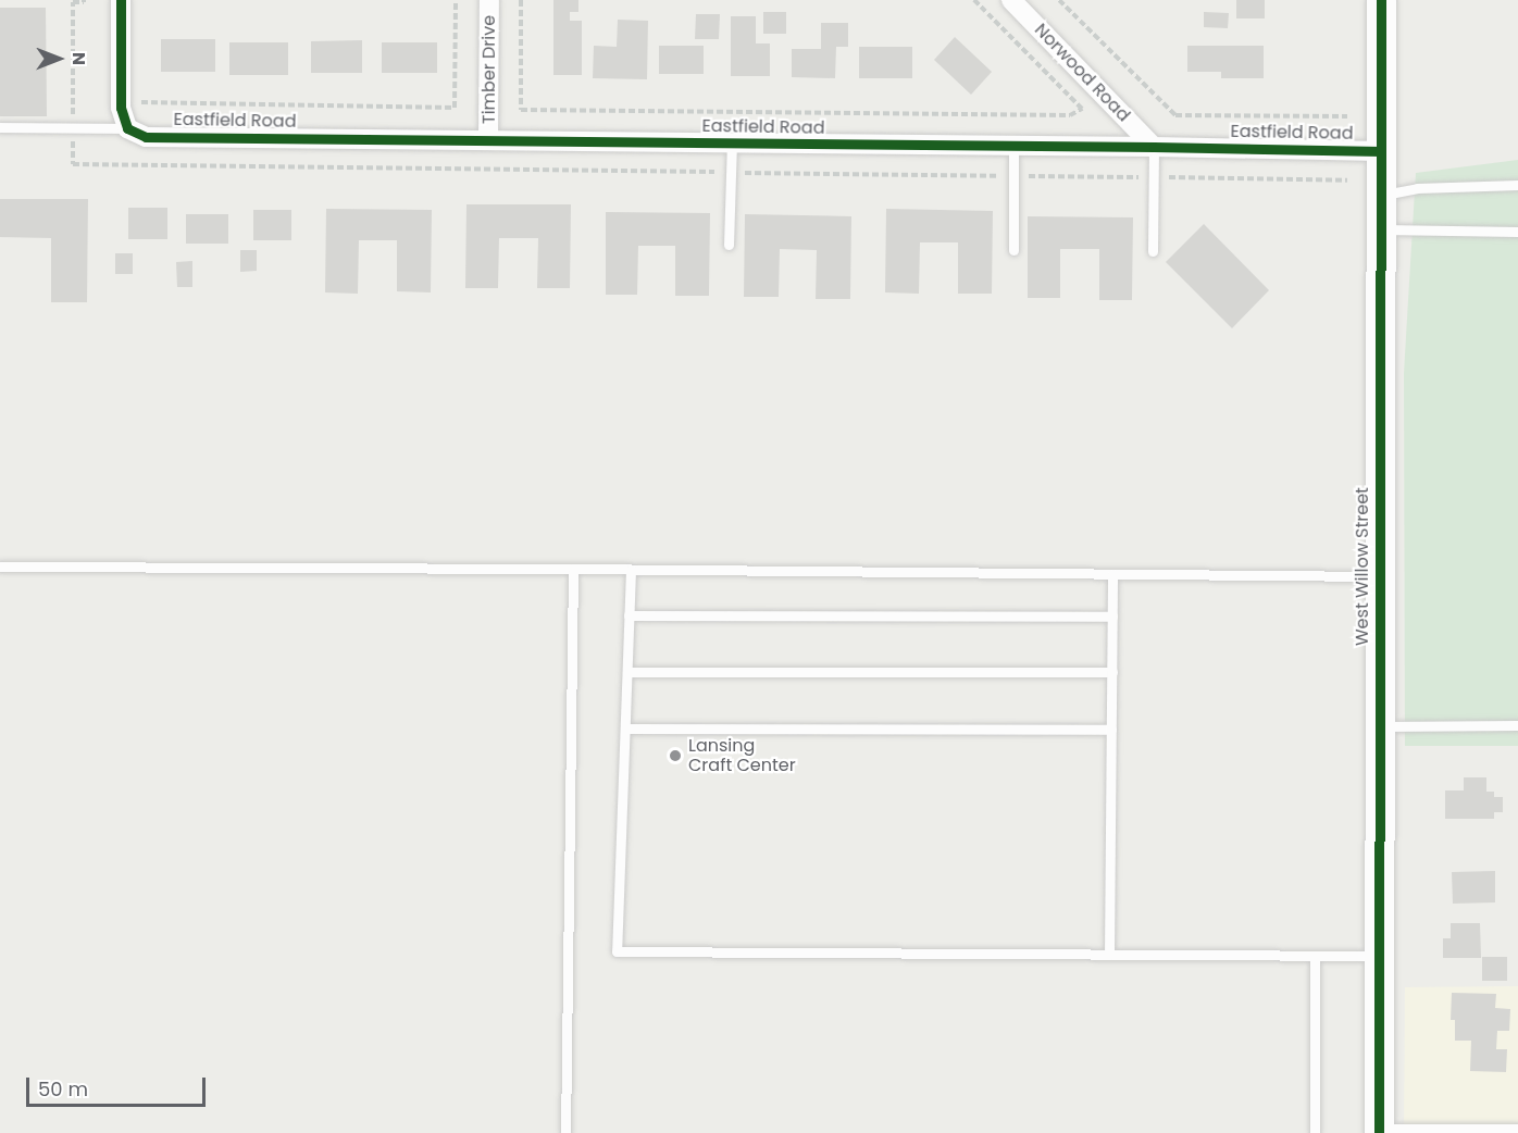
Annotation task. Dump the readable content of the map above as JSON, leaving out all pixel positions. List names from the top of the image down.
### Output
{
  "streets": {
    "street": [
      "Timber Drive",
      "Norwood Road",
      "Eastfield Road",
      "West Willow Street"
    ]
  },
  "crossings": [
    ["Timber Drive", "Eastfield Road"],
    ["Norwood Road", "Eastfield Road"],
    ["Eastfield Road", "West Willow Street"]
  ],
  "places": ["Lansing Craft Center"],
  "scale_bar": "50 m",
  "north": "right"
}
